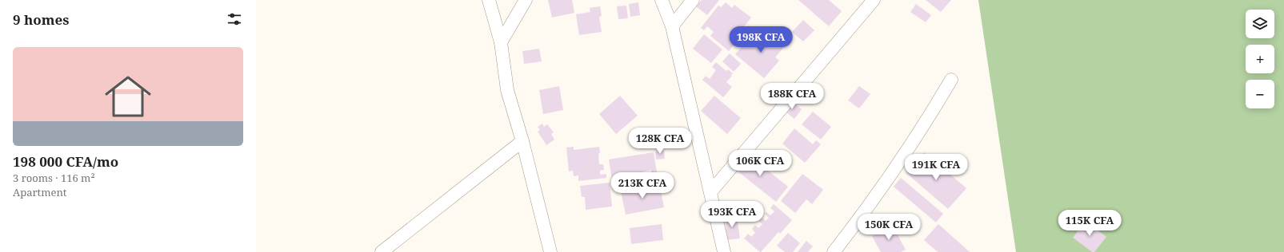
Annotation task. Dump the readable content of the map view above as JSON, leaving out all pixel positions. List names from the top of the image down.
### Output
{
  "page": {
    "heading": "9 homes",
    "map_buttons": ["+", "−"],
    "price": [
      "198K CFA",
      "188K CFA",
      "128K CFA",
      "106K CFA",
      "191K CFA",
      "213K CFA",
      "193K CFA",
      "115K CFA",
      "150K CFA"
    ],
    "list": [
      {
        "name": "198 000 CFA/mo",
        "note": "3 rooms · 116 m² · Apartment"
      }
    ]
  }
}
